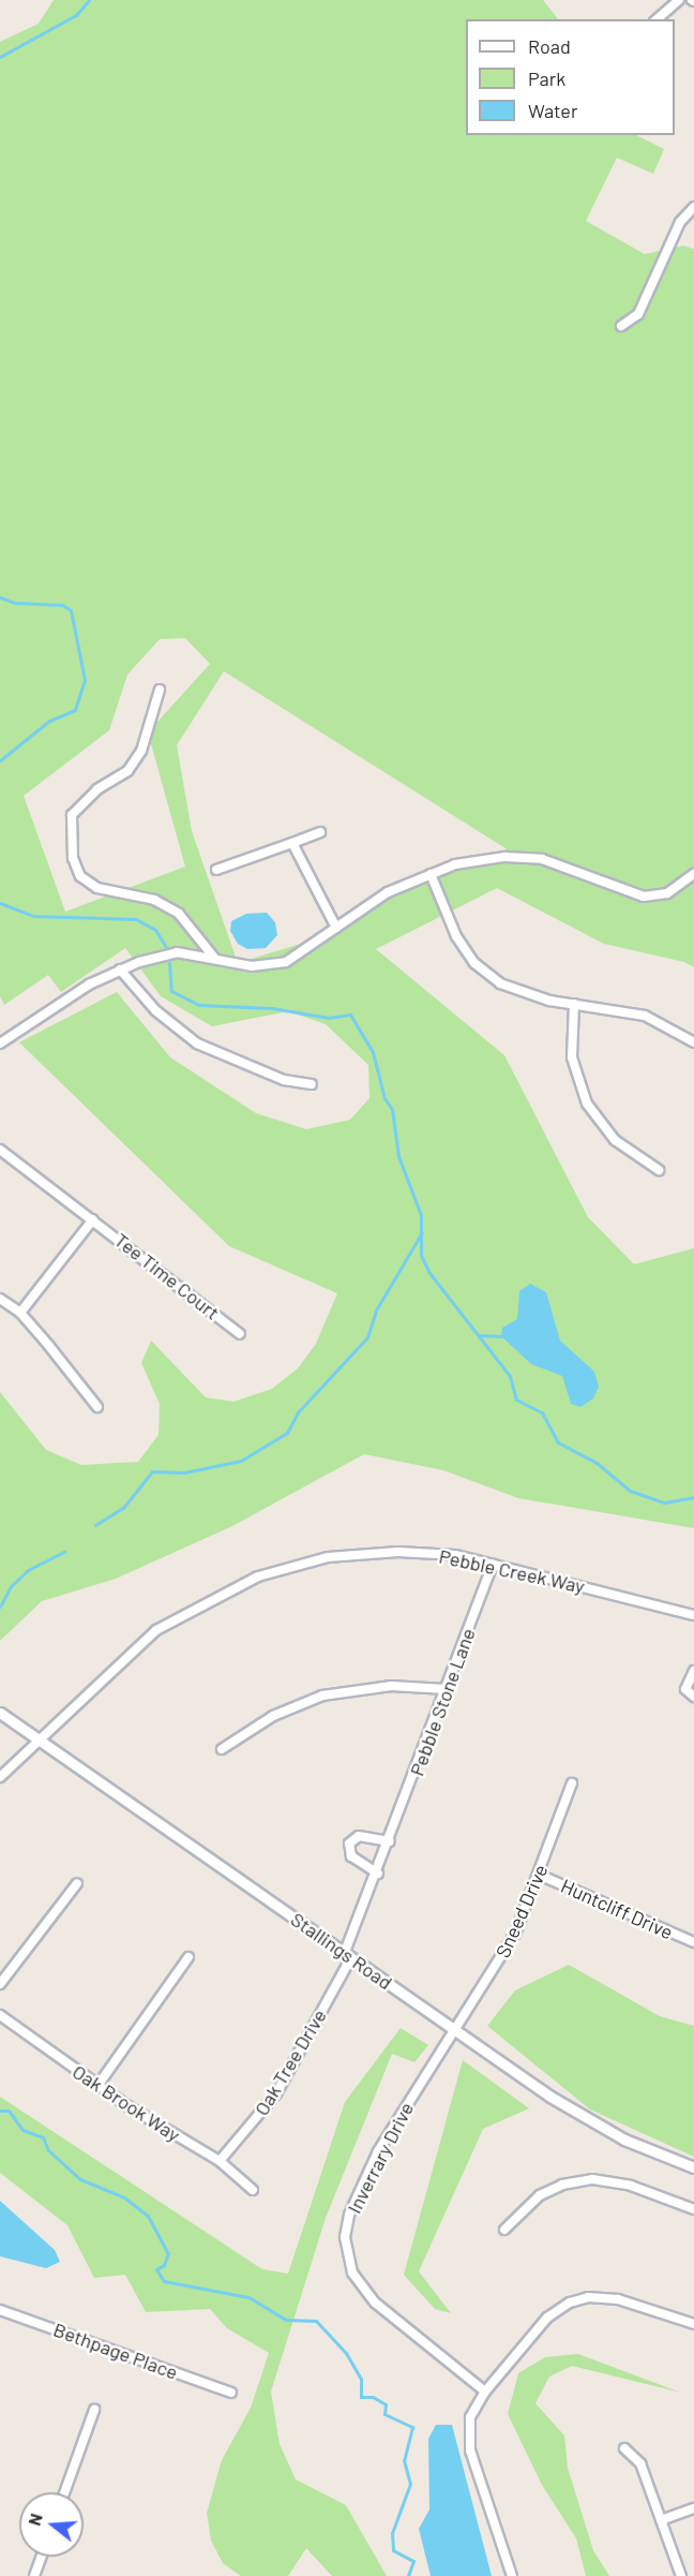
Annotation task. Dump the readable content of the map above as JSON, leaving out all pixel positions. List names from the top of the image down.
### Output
{
  "streets": {
    "street": [
      "Tee Time Court",
      "Pebble Creek Way",
      "Pebble Stone Lane",
      "Huntcliff Drive",
      "Sneed Drive",
      "Stallings Road",
      "Oak Tree Drive",
      "Oak Brook Way",
      "Inverrary Drive",
      "Bethpage Place"
    ]
  },
  "crossings": [
    ["Pebble Creek Way", "Pebble Stone Lane"],
    ["Pebble Creek Way", "Stallings Road"],
    ["Pebble Stone Lane", "Stallings Road"],
    ["Pebble Stone Lane", "Oak Tree Drive"],
    ["Huntcliff Drive", "Sneed Drive"],
    ["Sneed Drive", "Stallings Road"],
    ["Sneed Drive", "Inverrary Drive"],
    ["Stallings Road", "Oak Tree Drive"],
    ["Stallings Road", "Inverrary Drive"],
    ["Oak Tree Drive", "Oak Brook Way"]
  ],
  "legend": ["Road", "Park", "Water"],
  "north": "left"
}
